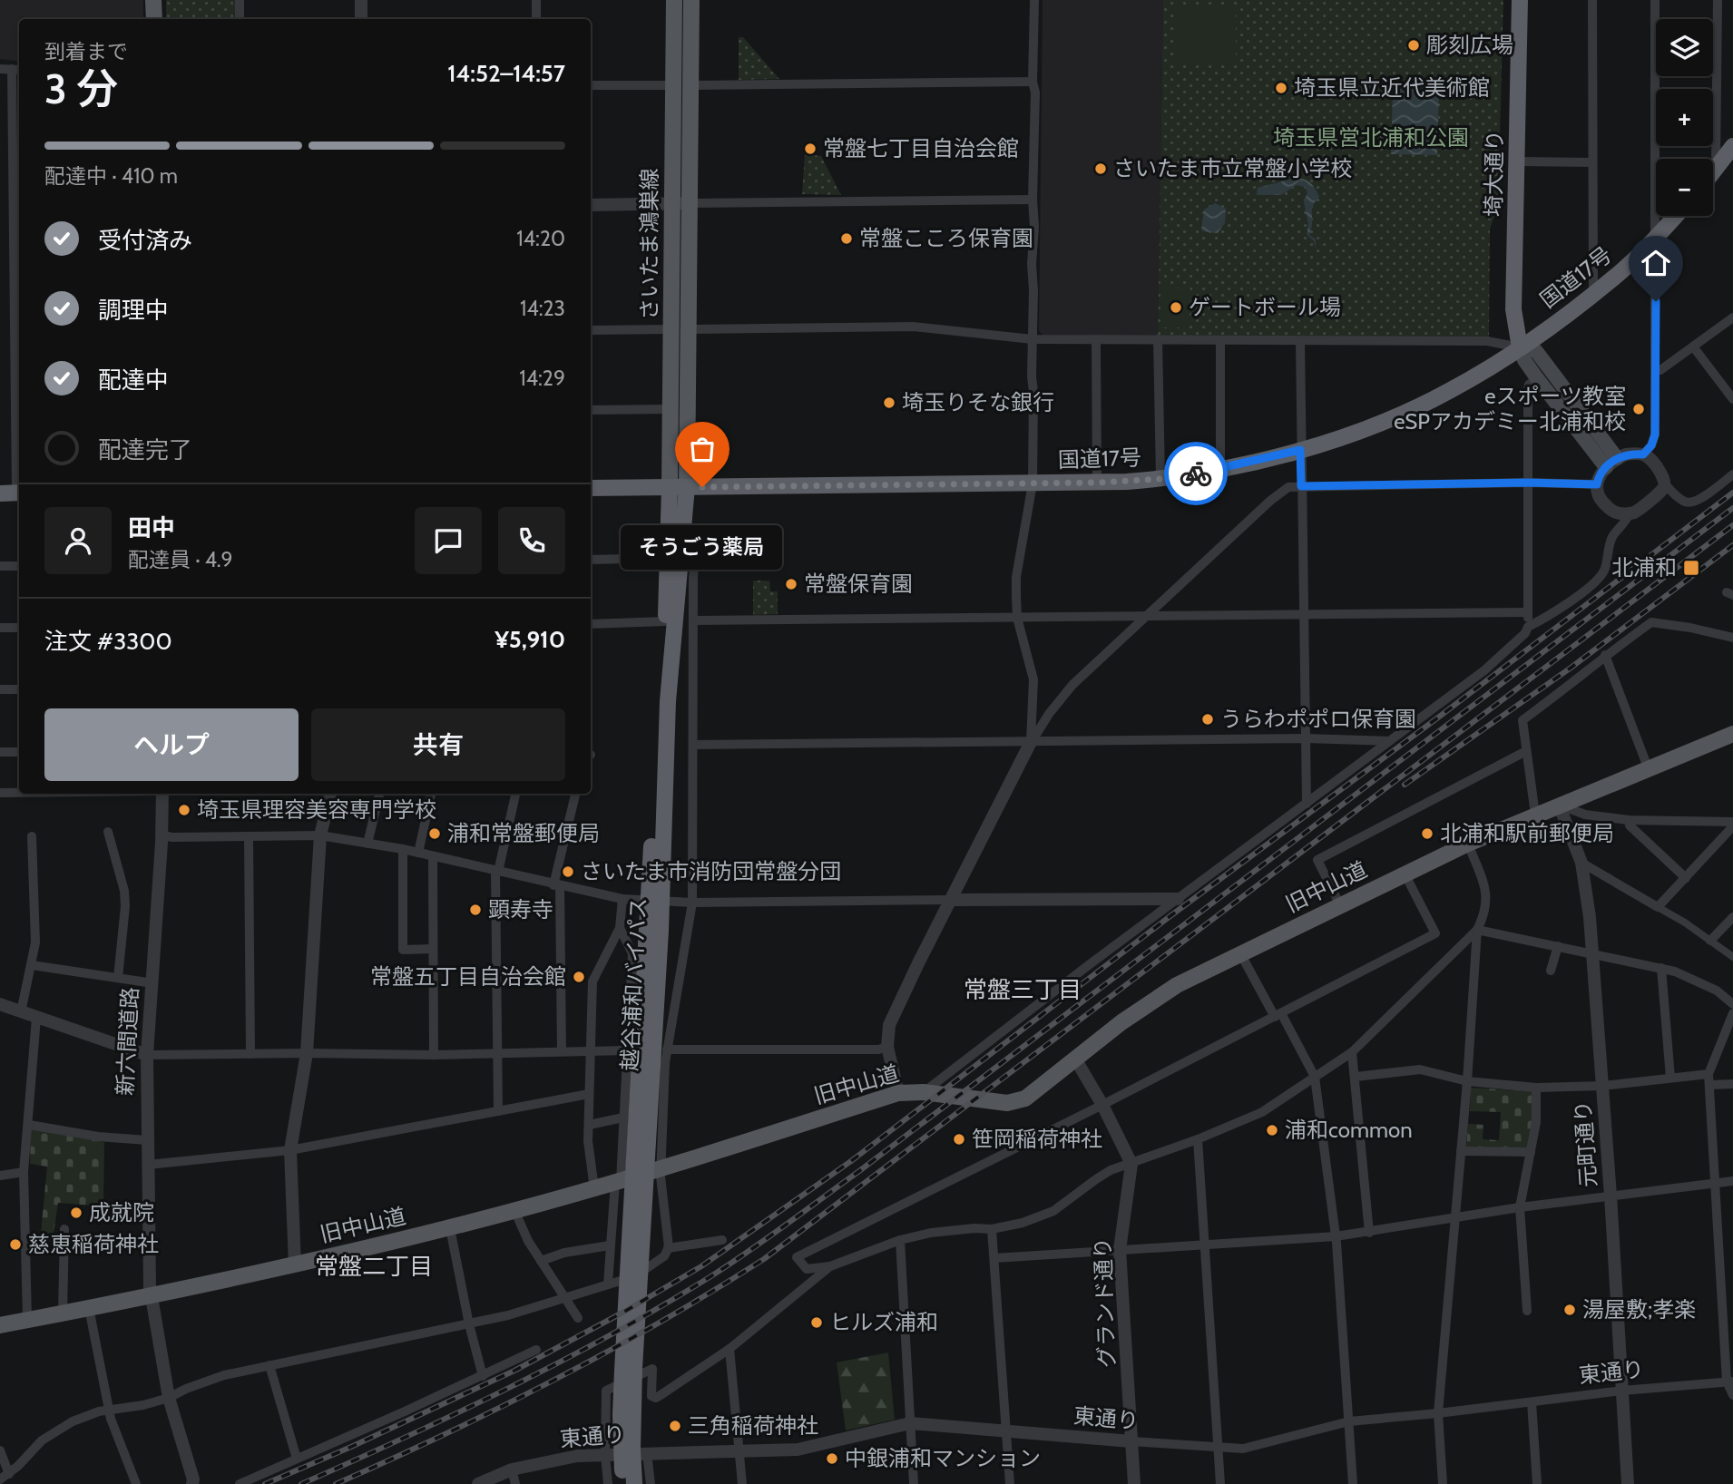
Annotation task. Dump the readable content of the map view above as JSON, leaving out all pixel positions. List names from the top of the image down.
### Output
{
  "streets": {
    "highway": ["埼大通り", "国道17号", "越谷浦和バイパス"],
    "main road": ["さいたま鴻巣線", "旧中山道"],
    "street": [
      "新六間道路",
      "元町通り",
      "グランド通り",
      "東通り"
    ]
  },
  "crossings": [
    ["埼大通り", "国道17号"],
    ["さいたま鴻巣線", "国道17号"],
    ["さいたま鴻巣線", "越谷浦和バイパス"],
    ["国道17号", "越谷浦和バイパス"],
    ["旧中山道", "新六間道路"],
    ["旧中山道", "元町通り"],
    ["元町通り", "東通り"],
    ["グランド通り", "東通り"]
  ],
  "districts": ["常盤三丁目", "常盤二丁目"],
  "parks": ["埼玉県営北浦和公園"],
  "places": {
    "other": [
      "彫刻広場",
      "埼玉県立近代美術館",
      "常盤七丁目自治会館",
      "さいたま市立常盤小学校",
      "常盤こころ保育園",
      "ゲートボール場",
      "埼玉りそな銀行",
      "eスポーツ教室 eSPアカデミー北浦和校",
      "そうごう薬局",
      "常盤保育園",
      "うらわポポロ保育園",
      "埼玉県理容美容専門学校",
      "浦和常盤郵便局",
      "北浦和駅前郵便局",
      "さいたま市消防団常盤分団",
      "顕寿寺",
      "常盤五丁目自治会館",
      "浦和common",
      "笹岡稲荷神社",
      "成就院",
      "慈恵稲荷神社",
      "湯屋敷;孝楽",
      "ヒルズ浦和",
      "三角稲荷神社",
      "中銀浦和マンション"
    ],
    "transit": ["北浦和"]
  },
  "page": {
    "map_buttons": ["+", "−"],
    "heading": ["3 分", "到着まで", "14:52–14:57"],
    "panel": [
      "田中",
      "配達員 · 4.9",
      "注文 #3300",
      "¥5,910"
    ],
    "bar": "配達中 · 410 m",
    "list": [
      ["受付済み", "14:20"],
      ["調理中", "14:23"],
      ["配達中", "14:29"],
      "配達完了"
    ],
    "bubble": "そうごう薬局",
    "buttons": ["ヘルプ", "共有"]
  }
}
